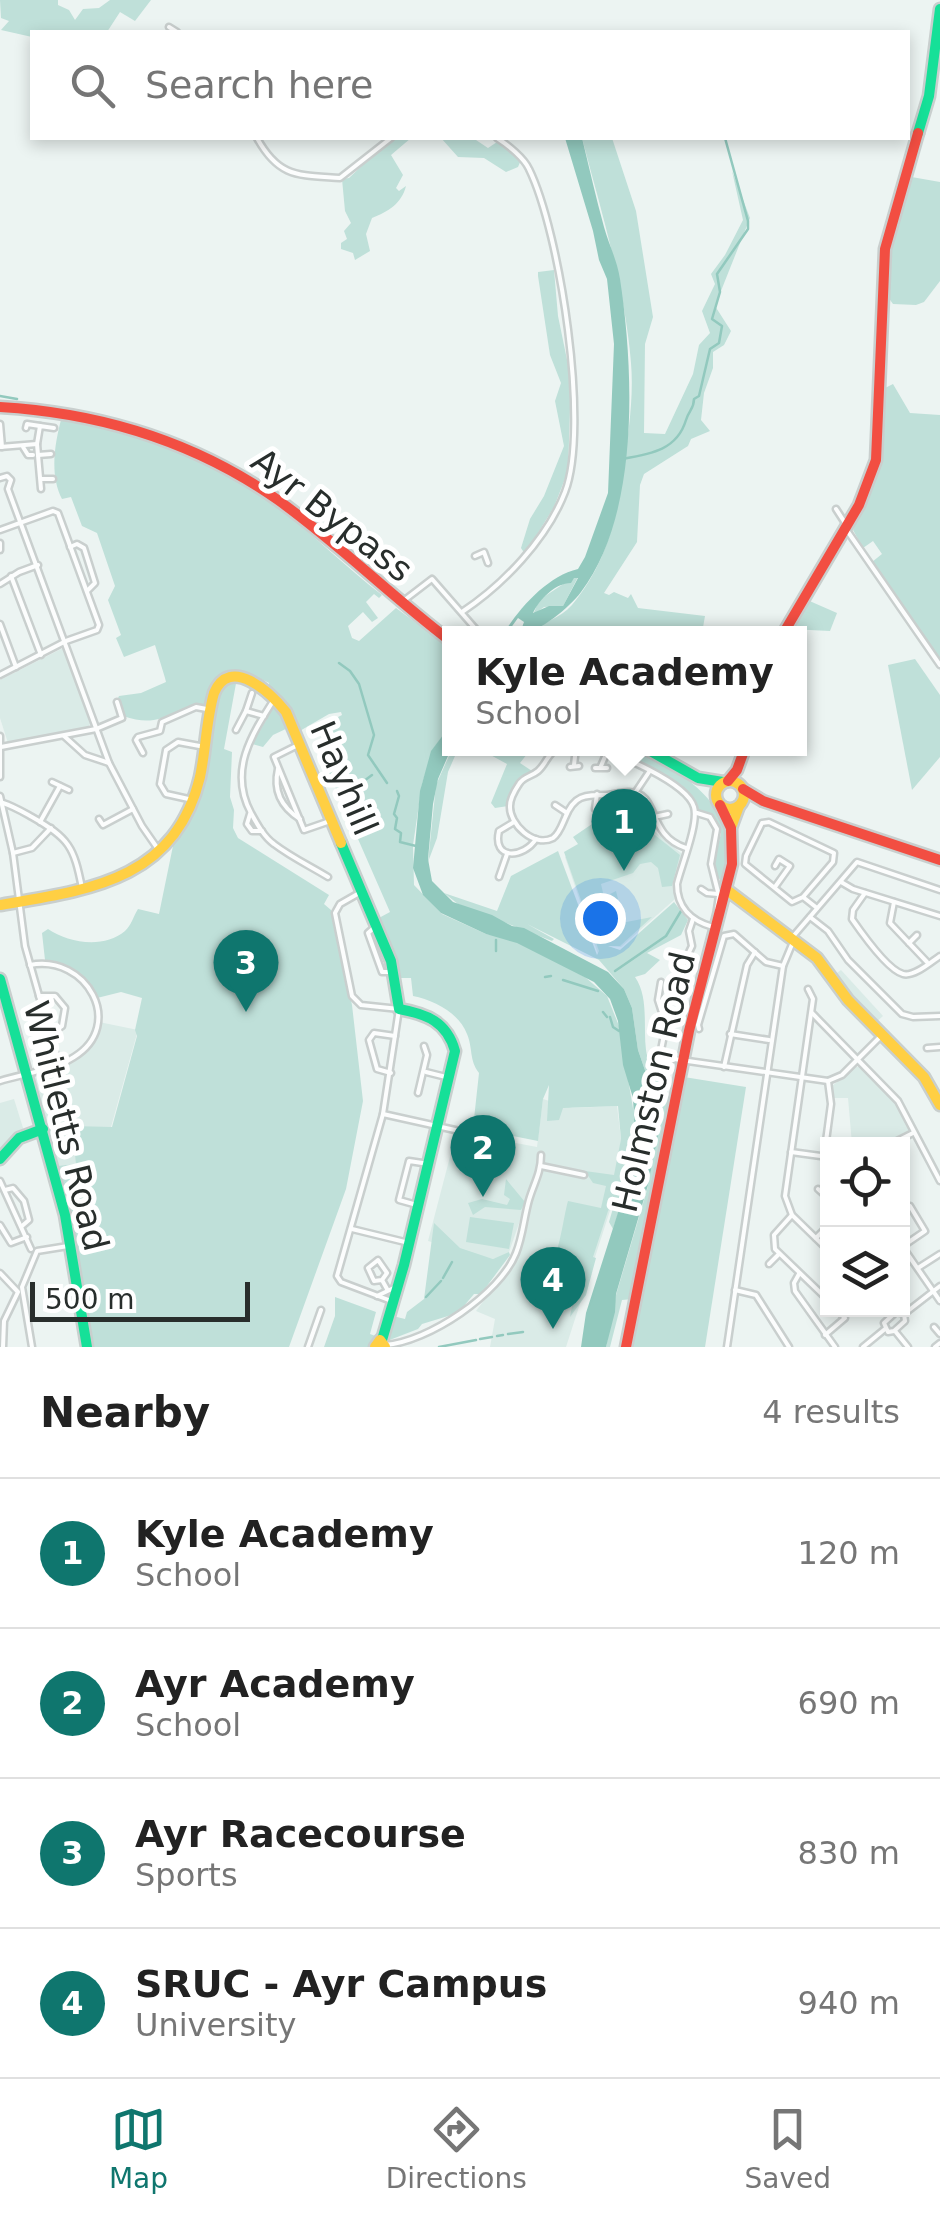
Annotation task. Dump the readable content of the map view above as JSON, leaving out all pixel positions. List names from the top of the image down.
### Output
{
  "streets": {
    "main road": [
      "Ayr Bypass",
      "Hayhill",
      "Holmston Road",
      "Whitletts Road"
    ]
  },
  "scale_bar": "500 m",
  "page": {
    "search": "Search here",
    "popup": ["Kyle Academy", "School"],
    "pins": [
      "1",
      "3",
      "2",
      "4"
    ],
    "scale": "500 m",
    "heading": ["Nearby", "4 results"],
    "list": [
      {
        "mark": "1",
        "name": "Kyle Academy",
        "note": "School",
        "value": "120 m"
      },
      {
        "mark": "2",
        "name": "Ayr Academy",
        "note": "School",
        "value": "690 m"
      },
      {
        "mark": "3",
        "name": "Ayr Racecourse",
        "note": "Sports",
        "value": "830 m"
      },
      {
        "mark": "4",
        "name": "SRUC - Ayr Campus",
        "note": "University",
        "value": "940 m"
      }
    ],
    "nav": ["Map", "Directions", "Saved"]
  }
}
